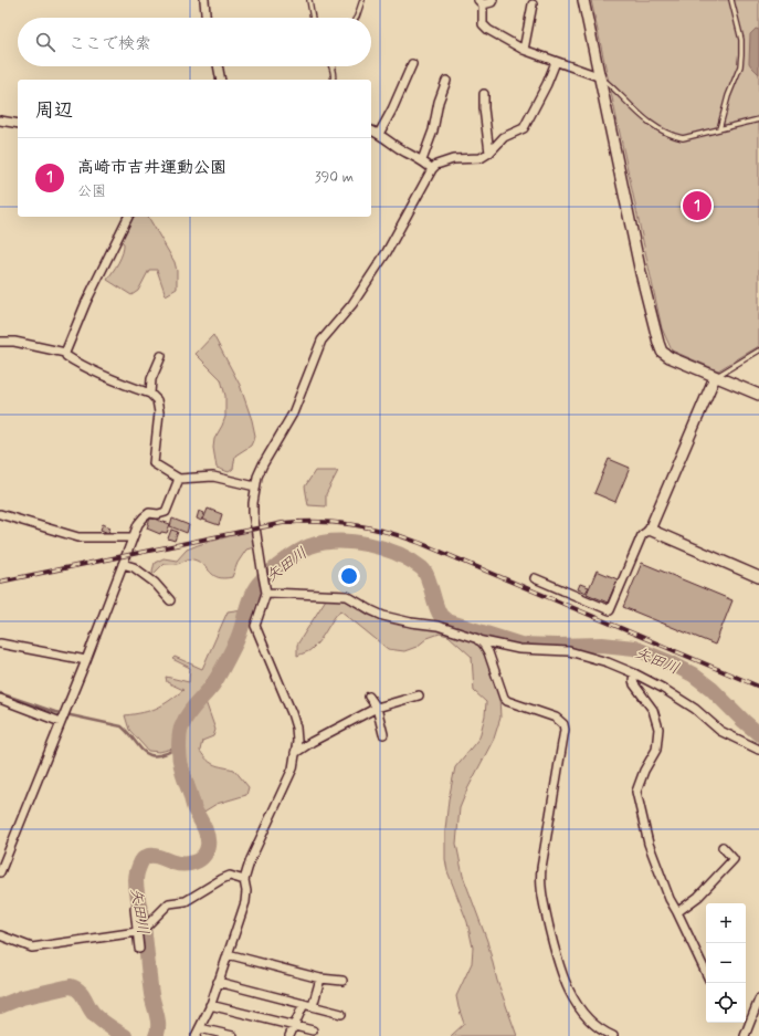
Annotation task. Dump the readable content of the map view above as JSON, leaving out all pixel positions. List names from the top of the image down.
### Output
{
  "water": ["矢田川"],
  "page": {
    "search": "ここで検索",
    "heading": "周辺",
    "list": [
      {
        "mark": "1",
        "name": "高崎市吉井運動公園",
        "note": "公園",
        "value": "390 m"
      }
    ],
    "pins": "1",
    "map_buttons": ["+", "−"]
  }
}
